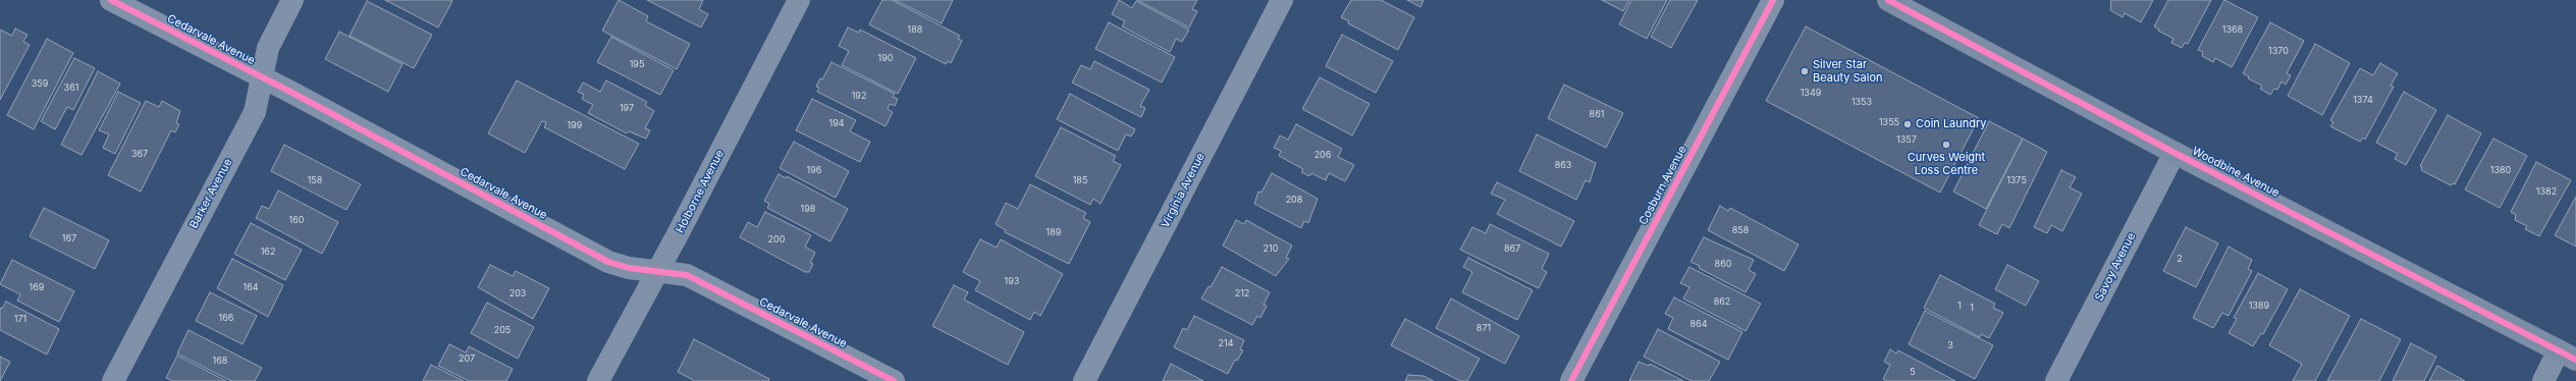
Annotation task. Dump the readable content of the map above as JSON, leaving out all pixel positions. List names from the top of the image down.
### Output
{
  "streets": {
    "main road": ["Woodbine Avenue"],
    "street": [
      "Cedarvale Avenue",
      "Cosburn Avenue",
      "Virginia Avenue",
      "Holborne Avenue",
      "Barker Avenue",
      "Savoy Avenue"
    ]
  },
  "crossings": [
    ["Cedarvale Avenue", "Holborne Avenue"],
    ["Cedarvale Avenue", "Barker Avenue"],
    ["Woodbine Avenue", "Savoy Avenue"]
  ],
  "places": ["Silver Star Beauty Salon", "Coin Laundry", "Curves Weight Loss Centre"],
  "house_numbers": [
    "188",
    "1368",
    "1370",
    "190",
    "195",
    "359",
    "361",
    "1349",
    "192",
    "1374",
    "1353",
    "197",
    "861",
    "1355",
    "194",
    "199",
    "1357",
    "367",
    "206",
    "863",
    "196",
    "1380",
    "158",
    "185",
    "1375",
    "1382",
    "208",
    "198",
    "160",
    "858",
    "189",
    "167",
    "200",
    "210",
    "867",
    "162",
    "2",
    "860",
    "193",
    "169",
    "164",
    "203",
    "212",
    "862",
    "1",
    "1389",
    "1",
    "166",
    "171",
    "864",
    "871",
    "205",
    "214",
    "3",
    "207",
    "168",
    "5"
  ]
}
